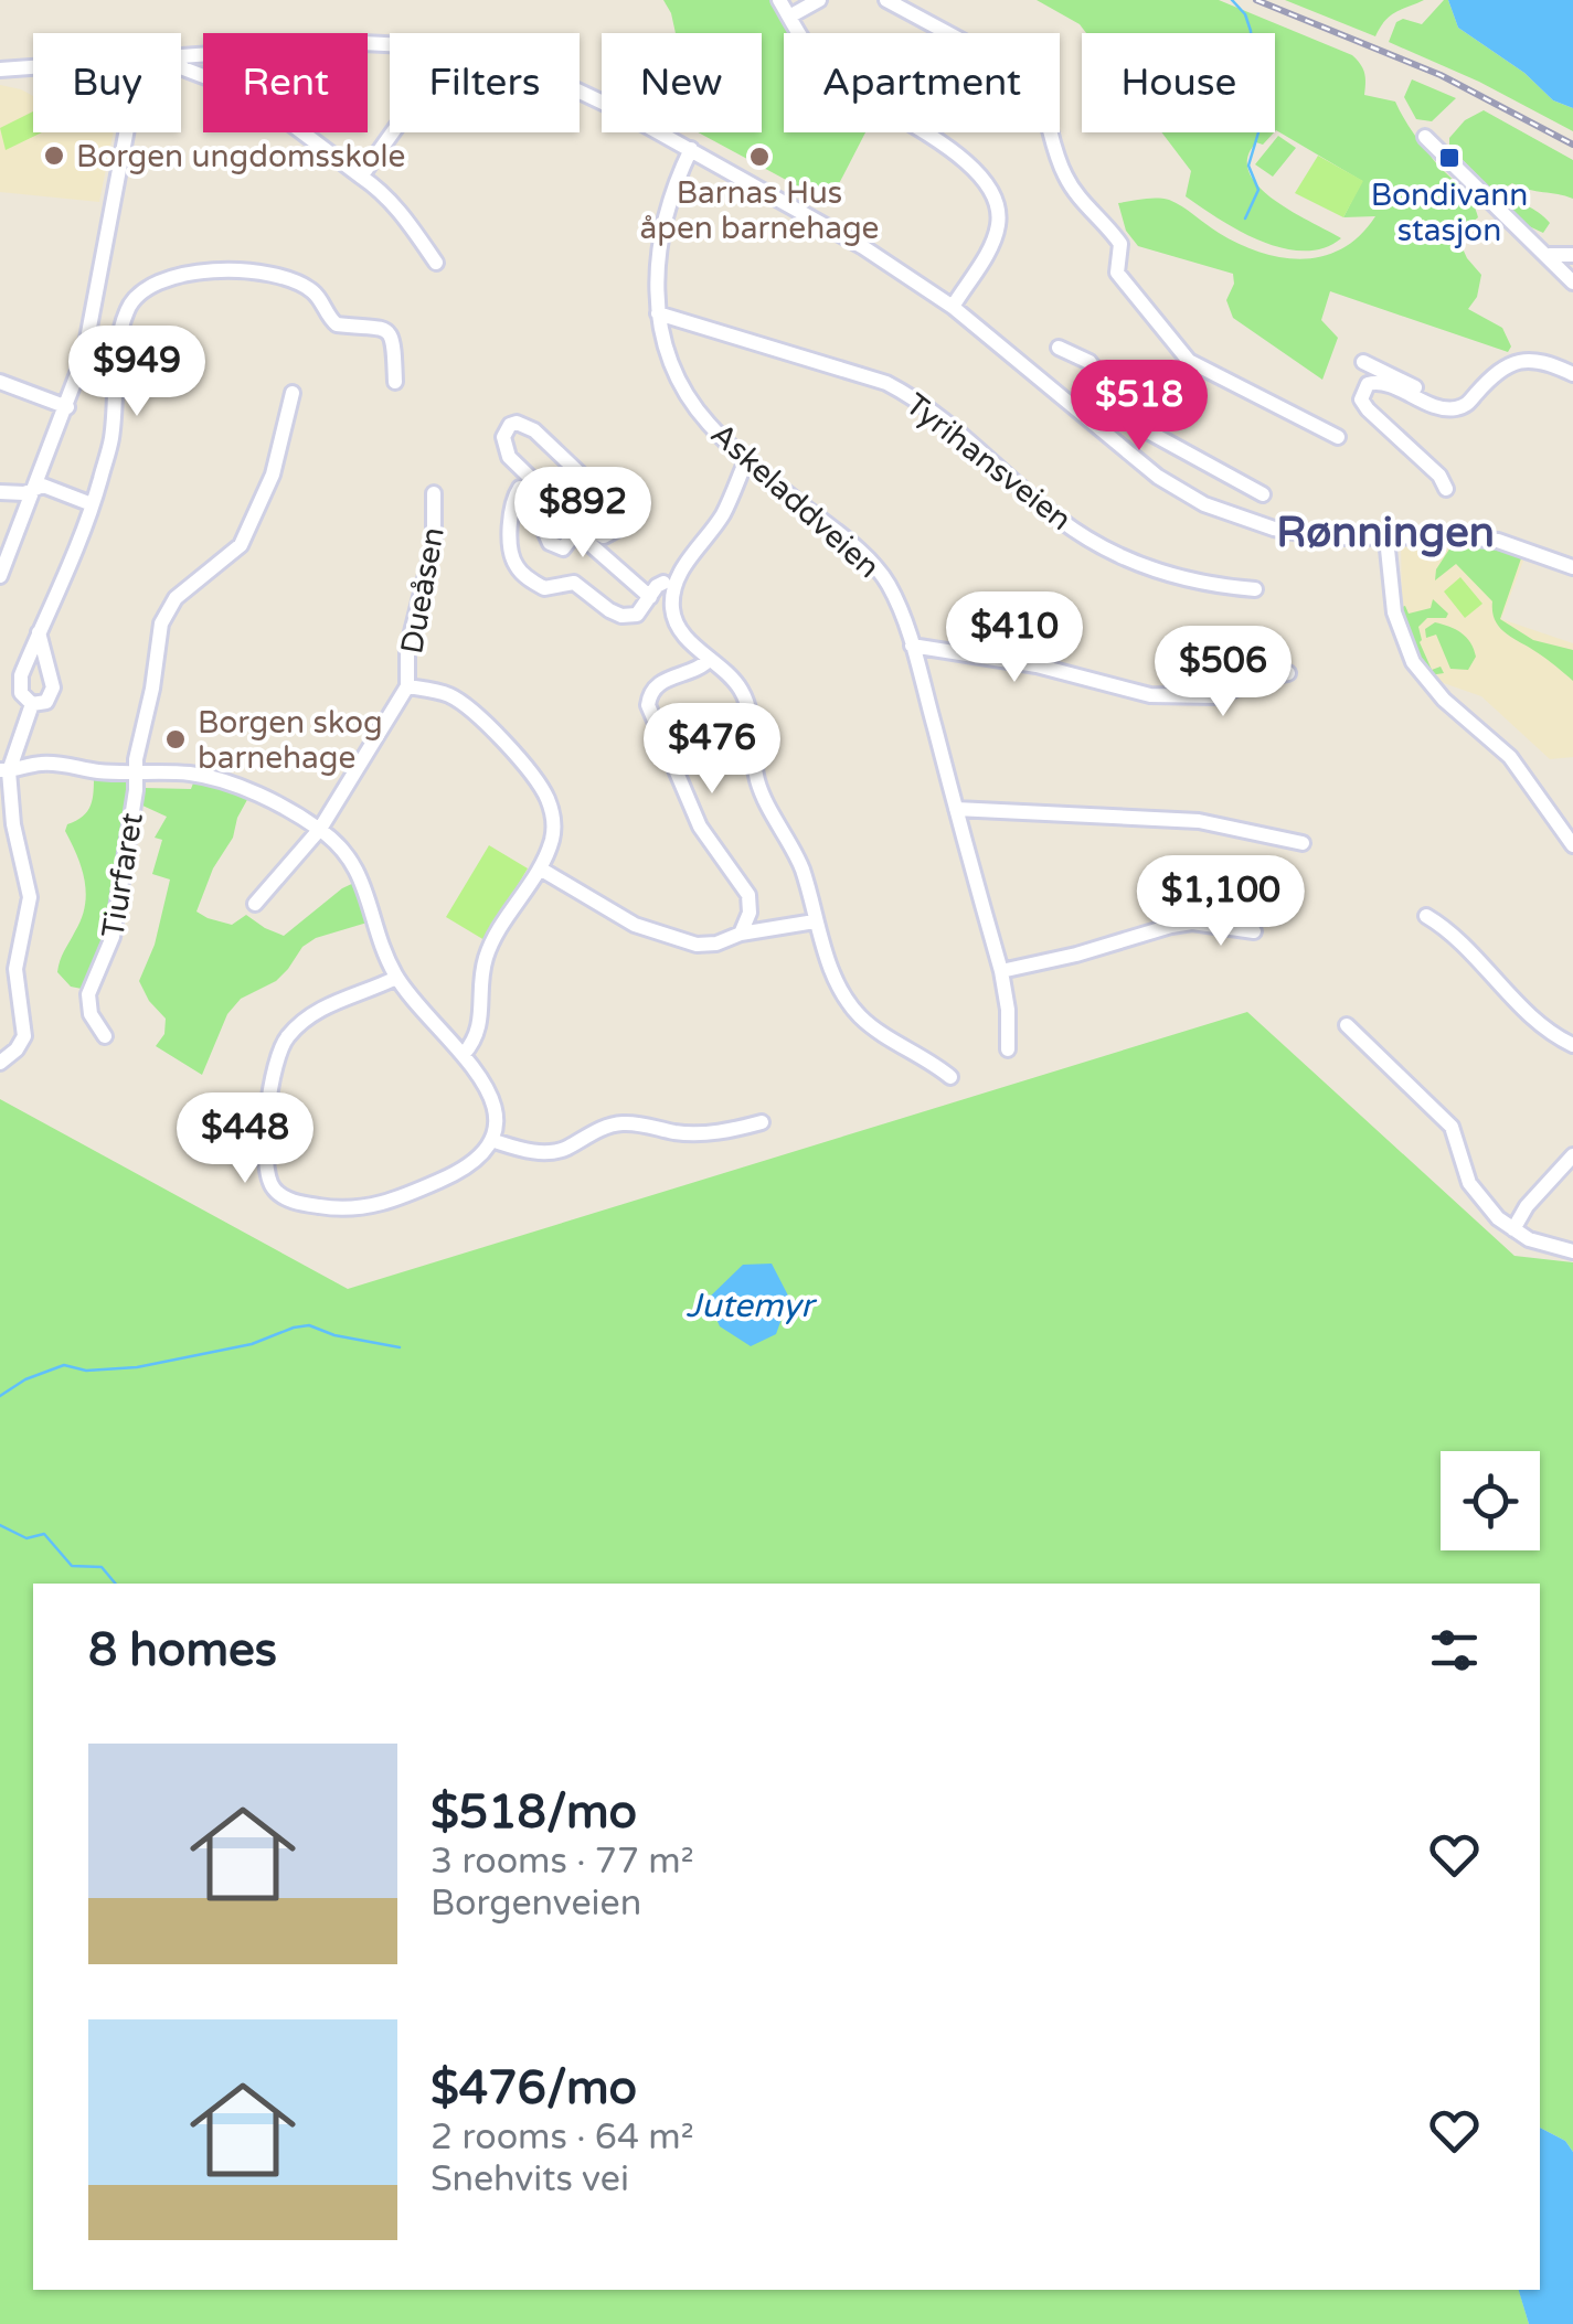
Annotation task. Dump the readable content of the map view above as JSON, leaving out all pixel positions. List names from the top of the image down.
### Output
{
  "streets": {
    "street": [
      "Tyrihansveien",
      "Askeladdveien",
      "Dueåsen",
      "Tiurfaret"
    ]
  },
  "crossings": [
    ["Tyrihansveien", "Askeladdveien"],
    ["Dueåsen", "Tiurfaret"]
  ],
  "districts": ["Rønningen"],
  "water": ["Jutemyr"],
  "places": {
    "other": ["Borgen ungdomsskole", "Barnas Hus åpen barnehage", "Borgen skog barnehage"],
    "transit": ["Bondivann stasjon"]
  },
  "page": {
    "chip": [
      "Buy",
      "Rent",
      "Filters",
      "New",
      "Apartment",
      "House"
    ],
    "price": [
      "$949",
      "$518",
      "$892",
      "$410",
      "$506",
      "$476",
      "$1,100",
      "$448"
    ],
    "heading": "8 homes",
    "list": [
      {
        "name": "$518/mo",
        "note": "3 rooms · 77 m² · Borgenveien"
      },
      {
        "name": "$476/mo",
        "note": "2 rooms · 64 m² · Snehvits vei"
      }
    ]
  }
}
